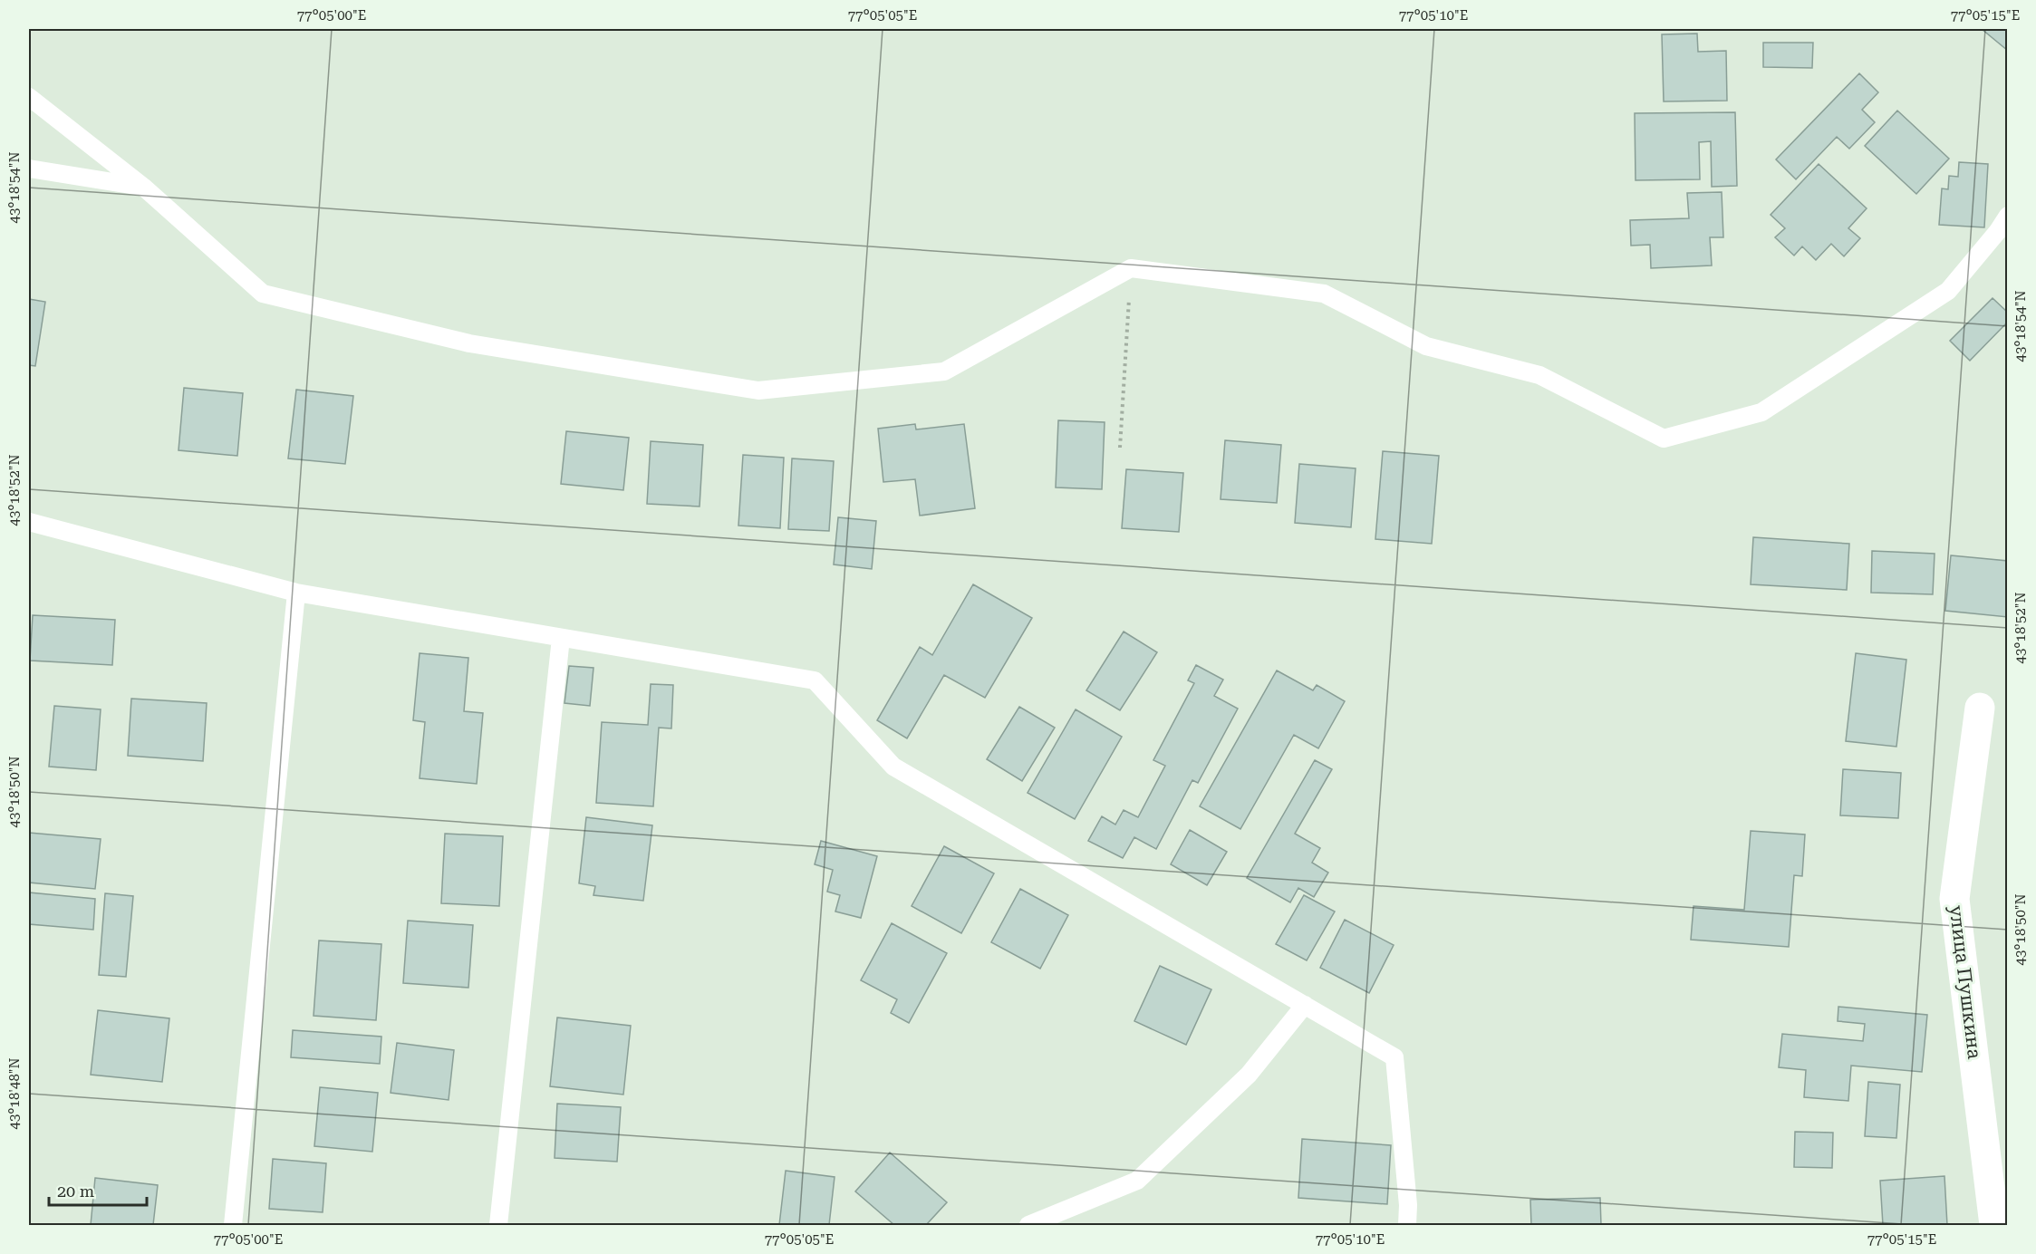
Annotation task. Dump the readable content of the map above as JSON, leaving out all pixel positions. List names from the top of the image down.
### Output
{
  "streets": {
    "street": ["улица Пушкина"]
  },
  "scale_bar": "20 m",
  "coordinates": [
    "77°05'00\"E",
    "77°05'05\"E",
    "77°05'10\"E",
    "77°05'15\"E",
    "43°18'54\"N",
    "43°18'52\"N",
    "43°18'50\"N",
    "43°18'48\"N"
  ]
}
